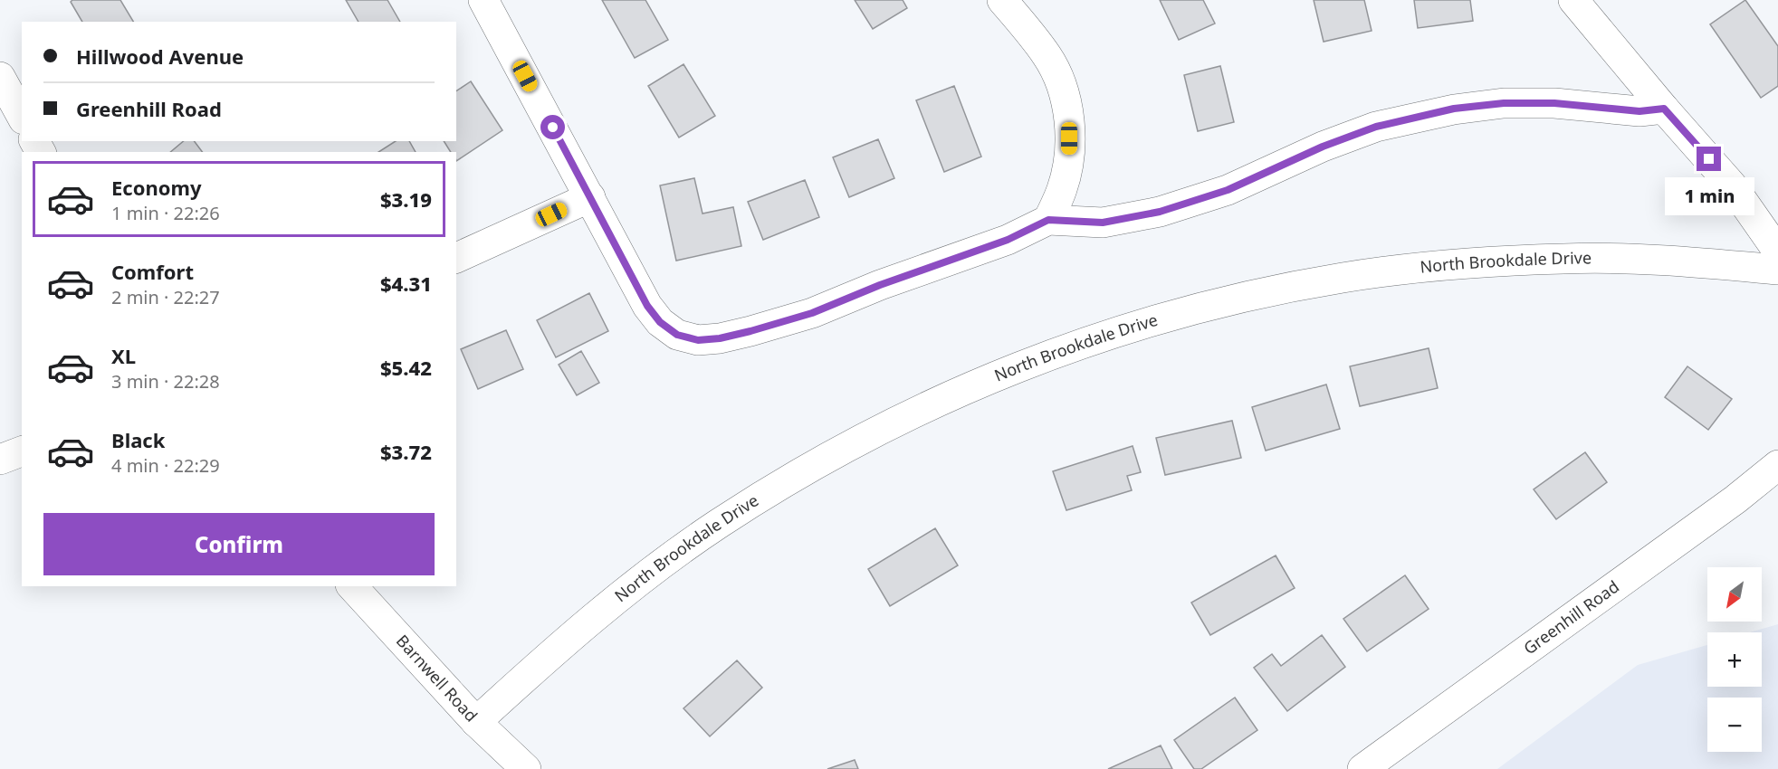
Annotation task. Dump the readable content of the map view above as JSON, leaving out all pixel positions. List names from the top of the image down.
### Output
{
  "streets": {
    "street": ["North Brookdale Drive", "Greenhill Road", "Barnwell Road"]
  },
  "crossings": [
    ["North Brookdale Drive", "Barnwell Road"]
  ],
  "north": "bottom left",
  "page": {
    "banner": ["Hillwood Avenue", "Greenhill Road"],
    "list": [
      {
        "name": "Economy",
        "note": "1 min · 22:26",
        "value": "$3.19"
      },
      {
        "name": "Comfort",
        "note": "2 min · 22:27",
        "value": "$4.31"
      },
      {
        "name": "XL",
        "note": "3 min · 22:28",
        "value": "$5.42"
      },
      {
        "name": "Black",
        "note": "4 min · 22:29",
        "value": "$3.72"
      }
    ],
    "bubble": "1 min",
    "buttons": "Confirm",
    "map_buttons": ["+", "−"]
  }
}
